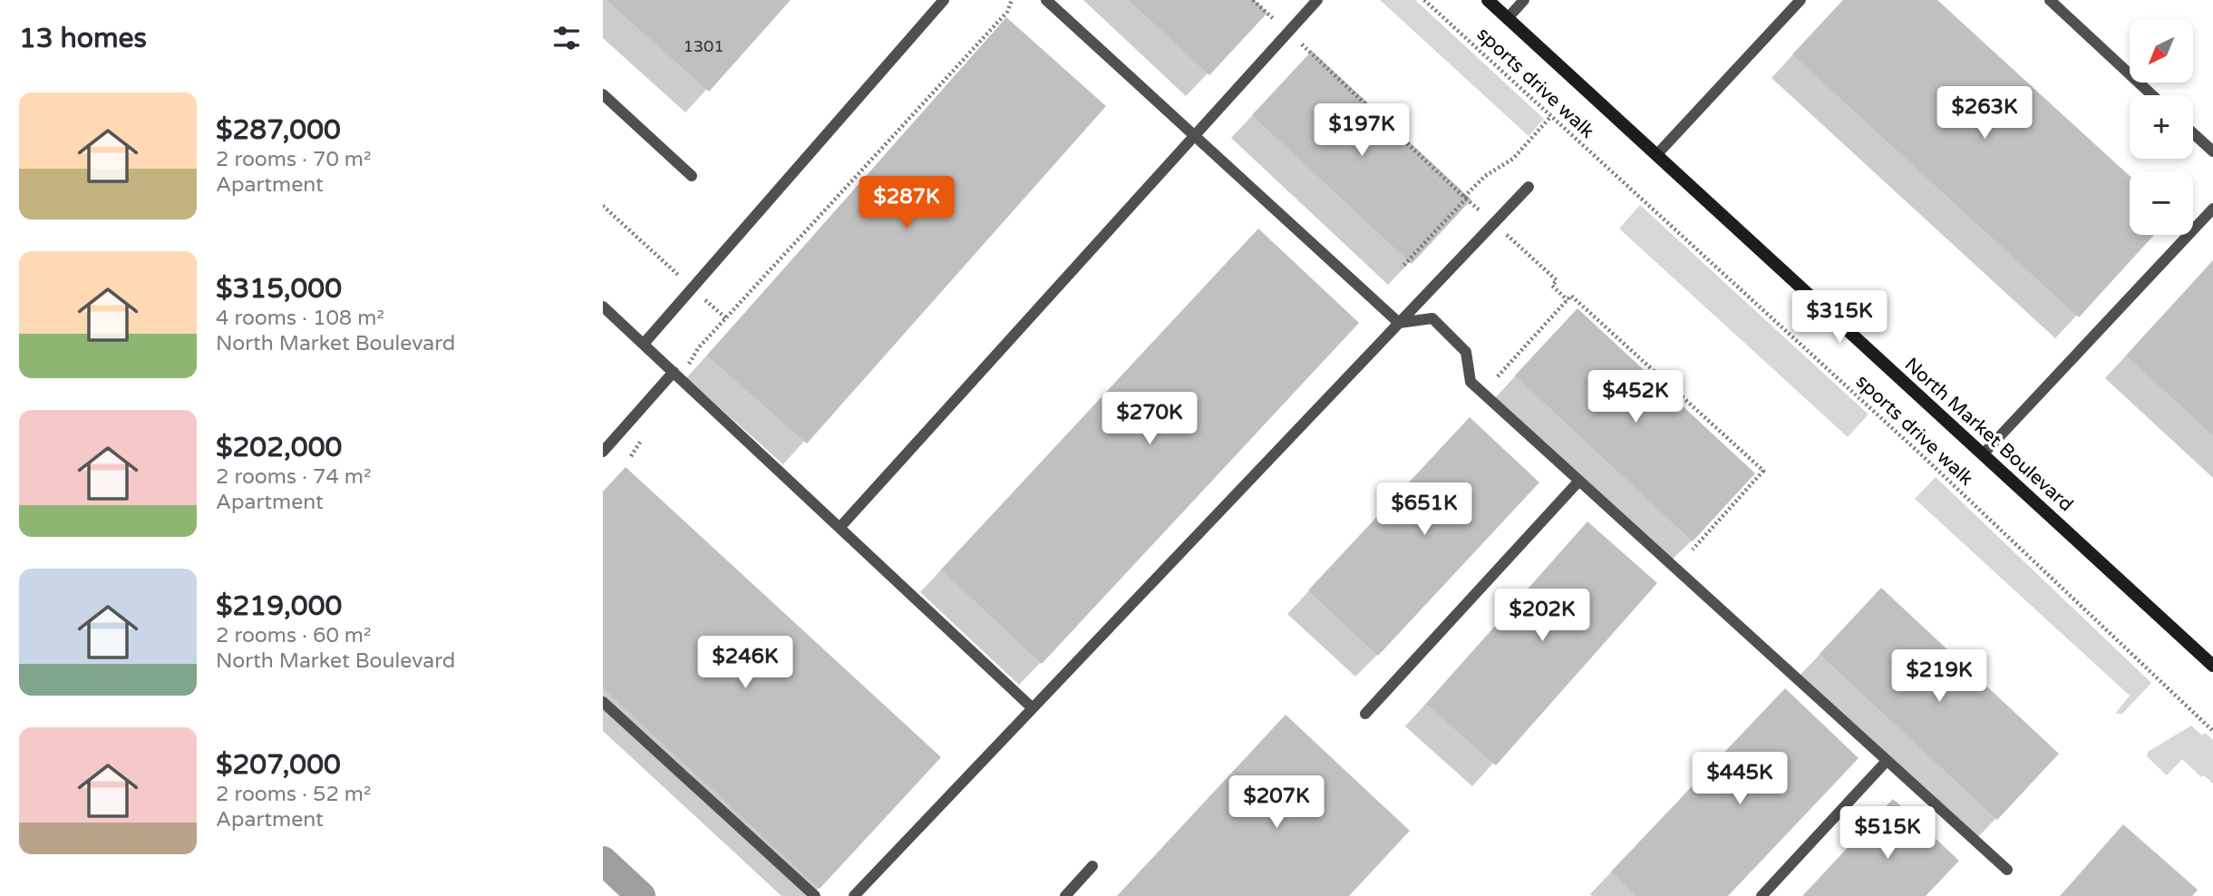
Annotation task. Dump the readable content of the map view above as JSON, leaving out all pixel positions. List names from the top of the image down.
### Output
{
  "streets": {
    "main road": ["North Market Boulevard"],
    "path": ["sports drive walk"]
  },
  "house_numbers": ["1301"],
  "north": "bottom left",
  "page": {
    "heading": "13 homes",
    "map_buttons": ["+", "−"],
    "list": [
      {
        "name": "$287,000",
        "note": "2 rooms · 70 m² · Apartment"
      },
      {
        "name": "$315,000",
        "note": "4 rooms · 108 m² · North Market Boulevard"
      },
      {
        "name": "$202,000",
        "note": "2 rooms · 74 m² · Apartment"
      },
      {
        "name": "$219,000",
        "note": "2 rooms · 60 m² · North Market Boulevard"
      },
      {
        "name": "$207,000",
        "note": "2 rooms · 52 m² · Apartment"
      }
    ],
    "price": [
      "$263K",
      "$197K",
      "$287K",
      "$315K",
      "$452K",
      "$270K",
      "$651K",
      "$202K",
      "$246K",
      "$219K",
      "$445K",
      "$207K",
      "$515K"
    ]
  }
}
